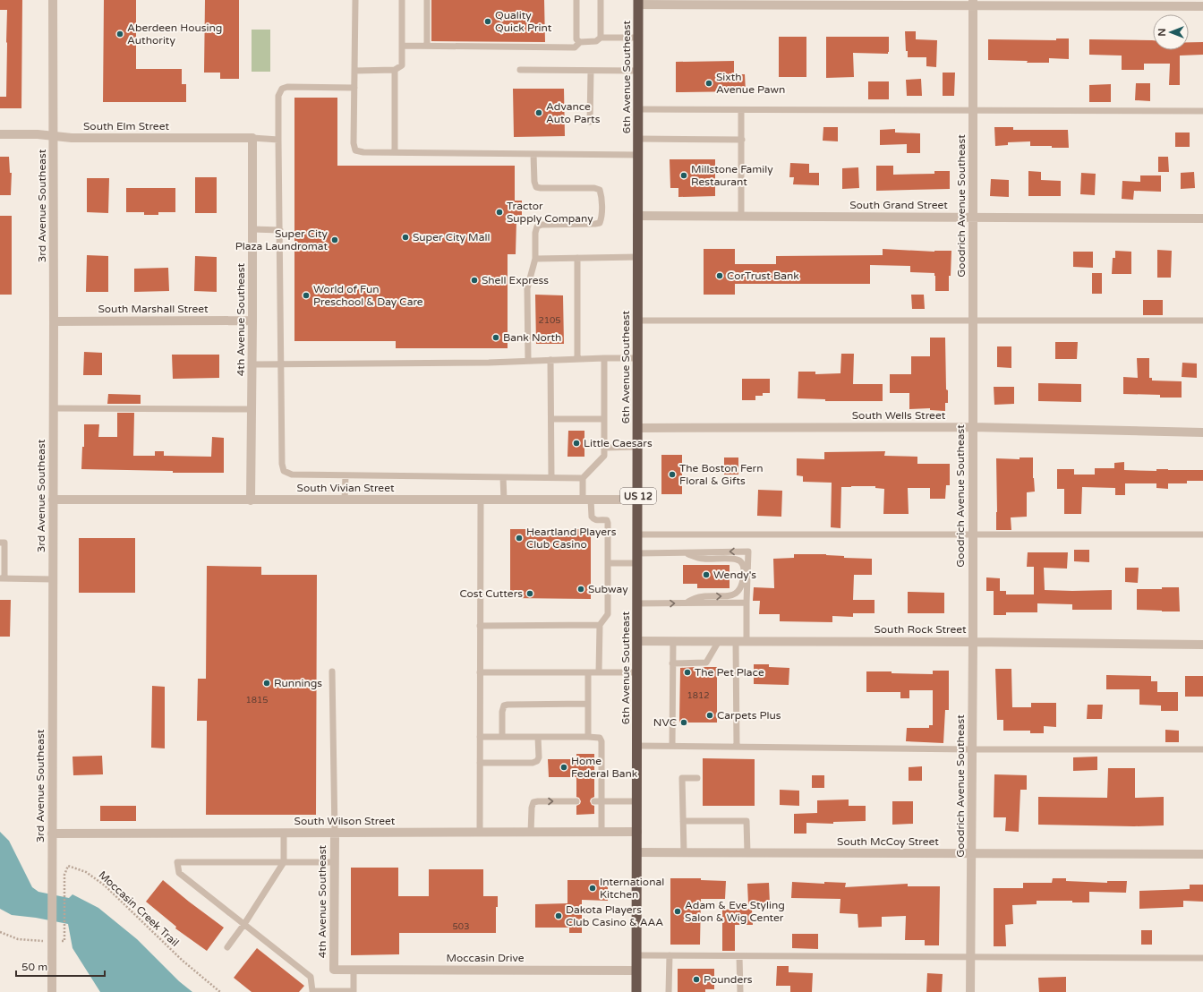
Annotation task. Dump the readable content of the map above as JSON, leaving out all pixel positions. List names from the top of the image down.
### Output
{
  "streets": {
    "highway": ["6th Avenue Southeast", "US 12"],
    "street": [
      "South Elm Street",
      "South Grand Street",
      "3rd Avenue Southeast",
      "Goodrich Avenue Southeast",
      "South Marshall Street",
      "4th Avenue Southeast",
      "South Wells Street",
      "South Vivian Street",
      "South Rock Street",
      "South Wilson Street",
      "South McCoy Street",
      "Moccasin Drive"
    ],
    "path": ["Moccasin Creek Trail"]
  },
  "crossings": [
    ["6th Avenue Southeast", "South Grand Street"],
    ["6th Avenue Southeast", "South Wells Street"],
    ["6th Avenue Southeast", "South Vivian Street"],
    ["6th Avenue Southeast", "South Rock Street"],
    ["6th Avenue Southeast", "South Wilson Street"],
    ["6th Avenue Southeast", "South McCoy Street"],
    ["6th Avenue Southeast", "Moccasin Drive"],
    ["South Elm Street", "3rd Avenue Southeast"],
    ["South Elm Street", "4th Avenue Southeast"],
    ["South Grand Street", "Goodrich Avenue Southeast"],
    ["3rd Avenue Southeast", "South Marshall Street"],
    ["3rd Avenue Southeast", "South Vivian Street"],
    ["3rd Avenue Southeast", "South Wilson Street"],
    ["3rd Avenue Southeast", "Moccasin Creek Trail"],
    ["Goodrich Avenue Southeast", "South Wells Street"],
    ["Goodrich Avenue Southeast", "South Rock Street"],
    ["Goodrich Avenue Southeast", "South McCoy Street"],
    ["South Marshall Street", "4th Avenue Southeast"],
    ["4th Avenue Southeast", "South Vivian Street"],
    ["4th Avenue Southeast", "South Wilson Street"],
    ["4th Avenue Southeast", "Moccasin Drive"]
  ],
  "places": [
    "Quality Quick Print",
    "Aberdeen Housing Authority",
    "Sixth Avenue Pawn",
    "Advance Auto Parts",
    "Millstone Family Restaurant",
    "Tractor Supply Company",
    "Super City Mall",
    "Super City Plaza Laundromat",
    "CorTrust Bank",
    "Shell Express",
    "World of Fun Preschool & Day Care",
    "Bank North",
    "Little Caesars",
    "The Boston Fern Floral & Gifts",
    "Heartland Players Club Casino",
    "Wendy's",
    "Subway",
    "Cost Cutters",
    "The Pet Place",
    "Runnings",
    "Carpets Plus",
    "NVC",
    "Home Federal Bank",
    "International Kitchen",
    "Adam & Eve Styling Salon & Wig Center",
    "Dakota Players Club Casino & AAA",
    "Pounders"
  ],
  "house_numbers": [
    "2105",
    "1812",
    "1815",
    "503"
  ],
  "scale_bar": "50 m",
  "north": "left"
}
